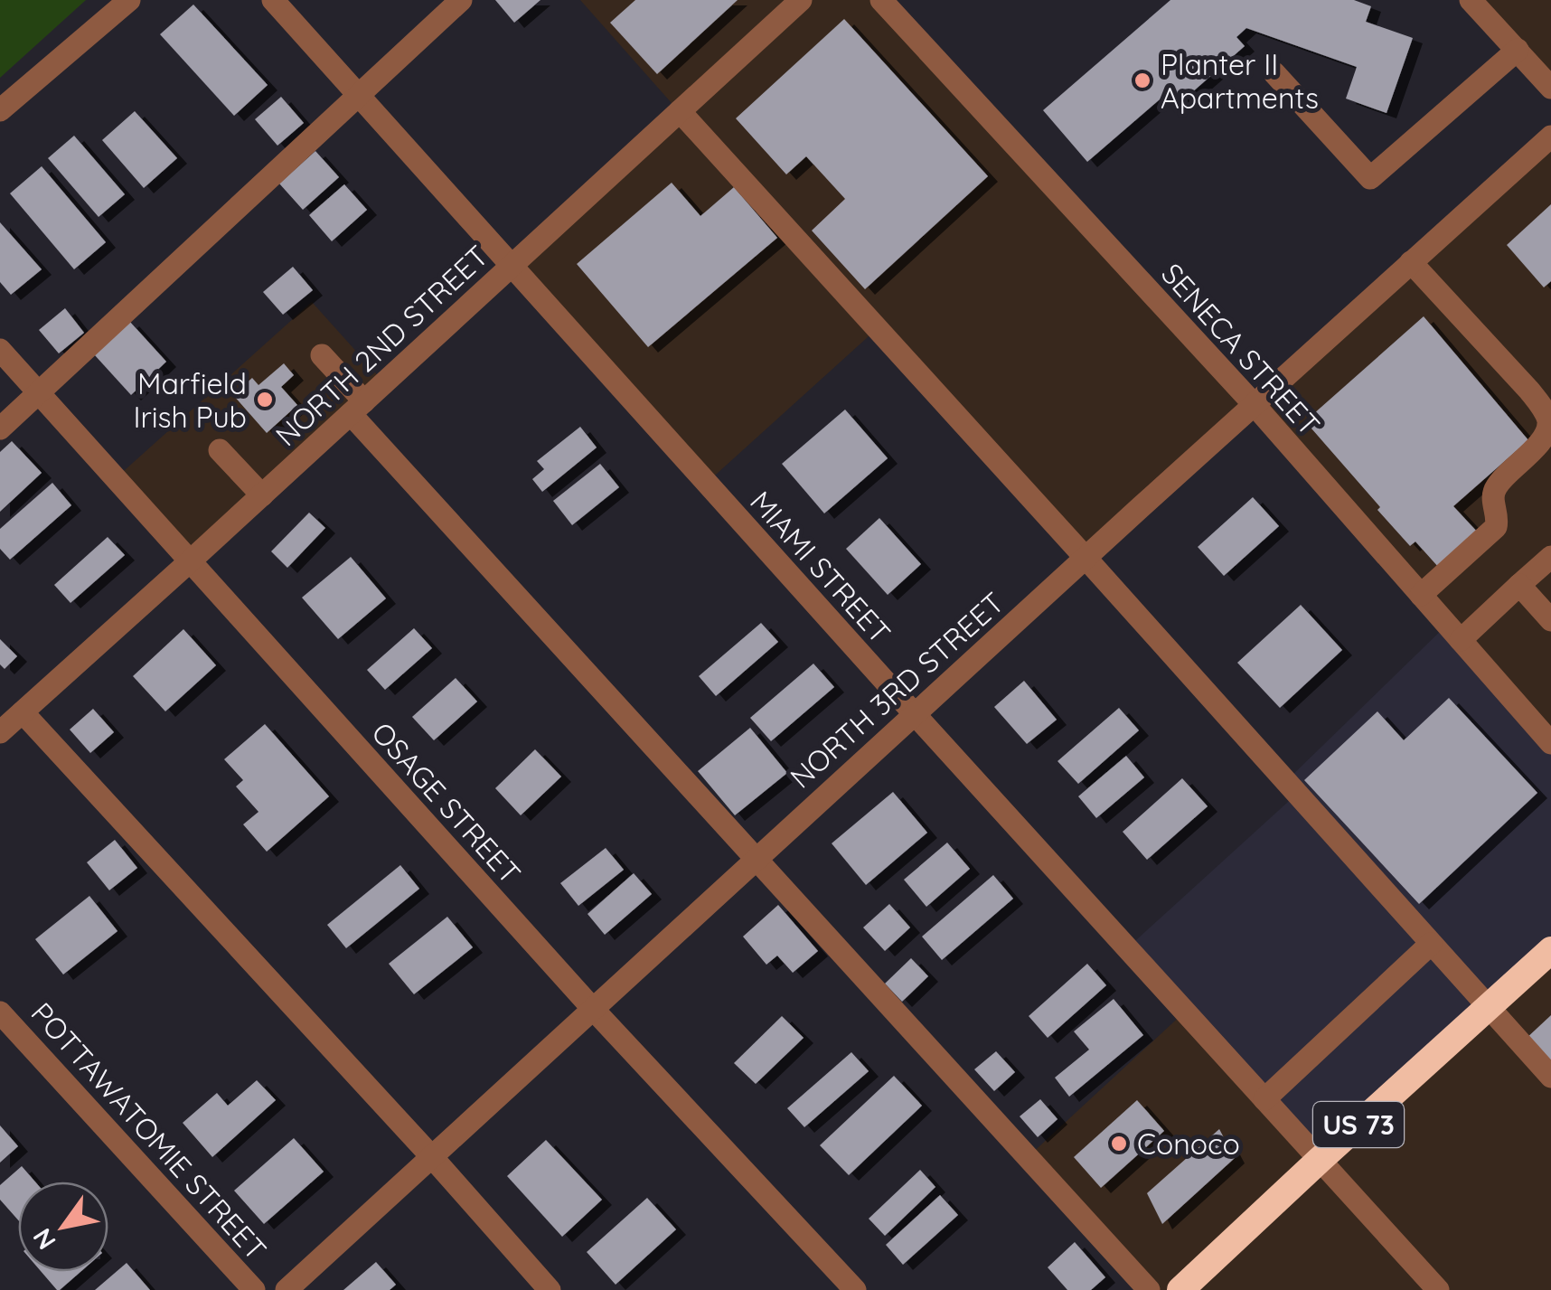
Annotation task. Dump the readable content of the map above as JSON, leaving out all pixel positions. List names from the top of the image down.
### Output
{
  "streets": {
    "highway": ["US 73"],
    "street": [
      "NORTH 2ND STREET",
      "SENECA STREET",
      "MIAMI STREET",
      "NORTH 3RD STREET",
      "OSAGE STREET",
      "POTTAWATOMIE STREET"
    ]
  },
  "crossings": [
    ["NORTH 2ND STREET", "MIAMI STREET"],
    ["NORTH 2ND STREET", "OSAGE STREET"],
    ["SENECA STREET", "NORTH 3RD STREET"],
    ["MIAMI STREET", "NORTH 3RD STREET"],
    ["MIAMI STREET", "US 73"],
    ["NORTH 3RD STREET", "OSAGE STREET"]
  ],
  "places": ["Planter II Apartments", "Marfield Irish Pub", "Conoco"],
  "north": "bottom left"
}
